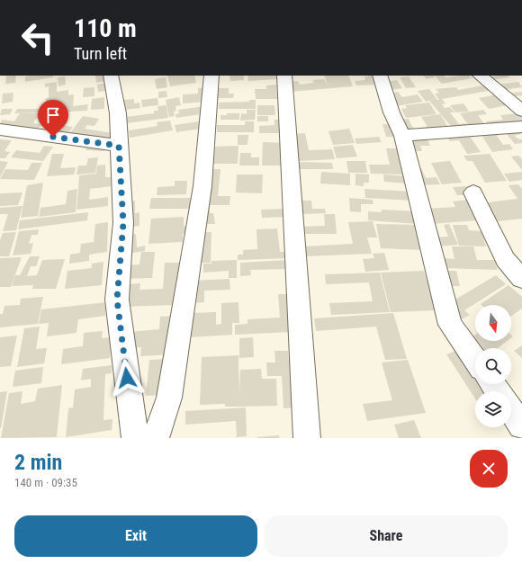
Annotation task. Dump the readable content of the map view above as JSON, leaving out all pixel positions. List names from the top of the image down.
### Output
{
  "north": "bottom",
  "page": {
    "turn": ["110 m", "Turn left"],
    "heading": ["2 min", "140 m · 09:35"],
    "buttons": ["Exit", "Share"]
  }
}
